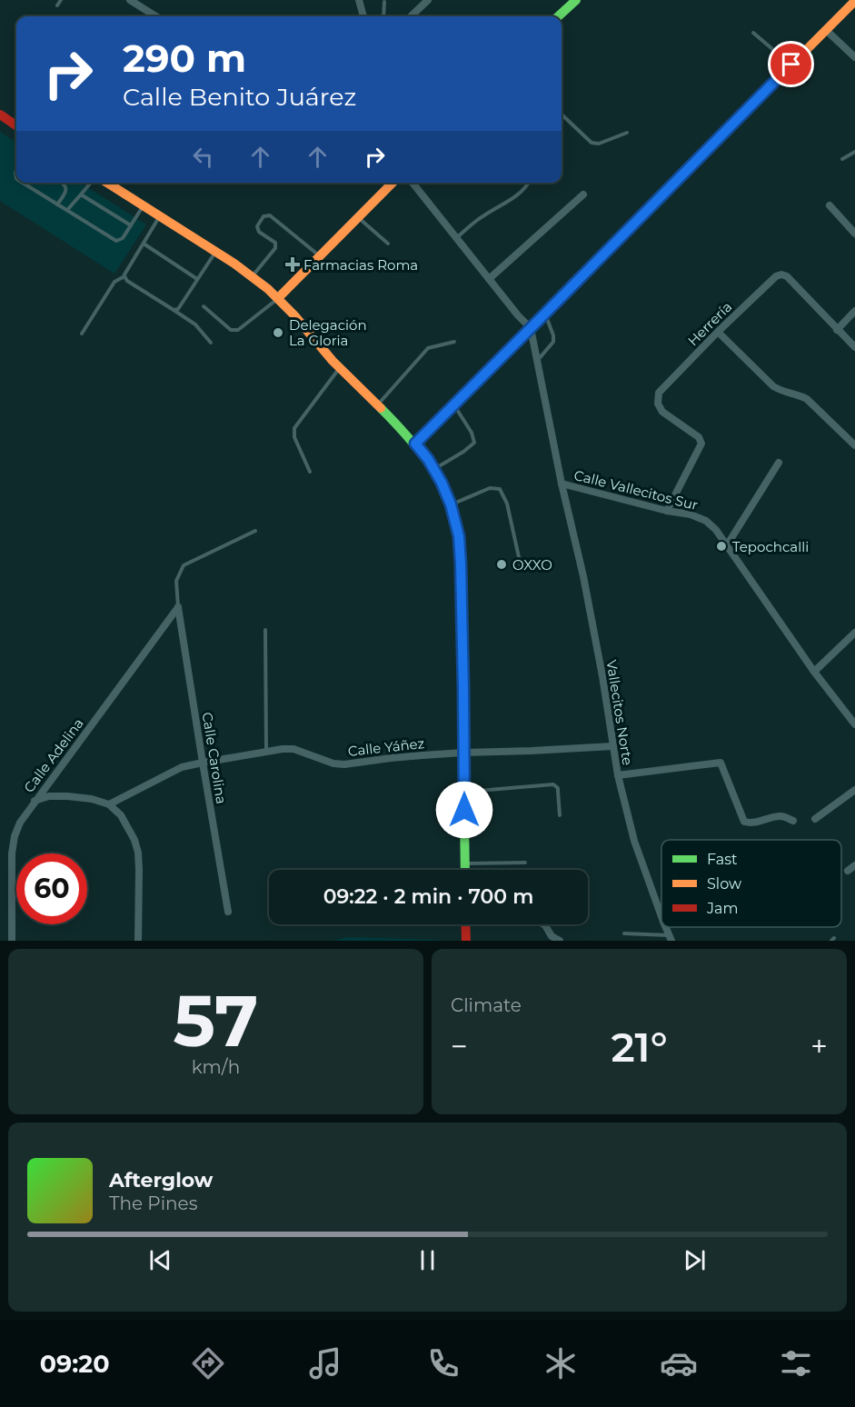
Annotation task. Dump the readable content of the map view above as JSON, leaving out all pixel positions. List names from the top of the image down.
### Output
{
  "streets": {
    "street": [
      "Herrería",
      "Calle Vallecitos Sur",
      "Vallecitos Norte",
      "Calle Yáñez",
      "Calle Adelina",
      "Calle Carolina"
    ]
  },
  "crossings": [
    ["Herrería", "Calle Vallecitos Sur"],
    ["Calle Vallecitos Sur", "Vallecitos Norte"],
    ["Vallecitos Norte", "Calle Yáñez"],
    ["Calle Yáñez", "Calle Carolina"],
    ["Calle Adelina", "Calle Carolina"]
  ],
  "places": {
    "health": ["Farmacias Roma"],
    "other": ["Delegación La Gloria", "Tepochcalli", "OXXO"]
  },
  "legend": ["Fast", "Slow", "Jam"],
  "page": {
    "turn": ["290 m", "Calle Benito Juárez"],
    "limit": "60",
    "trip": "09:22 · 2 min · 700 m",
    "tile": [
      ["57", "km/h"],
      "Climate"
    ],
    "heat": ["−", "21°", "+"],
    "song": ["Afterglow", "The Pines"],
    "tabs": "09:20"
  }
}
